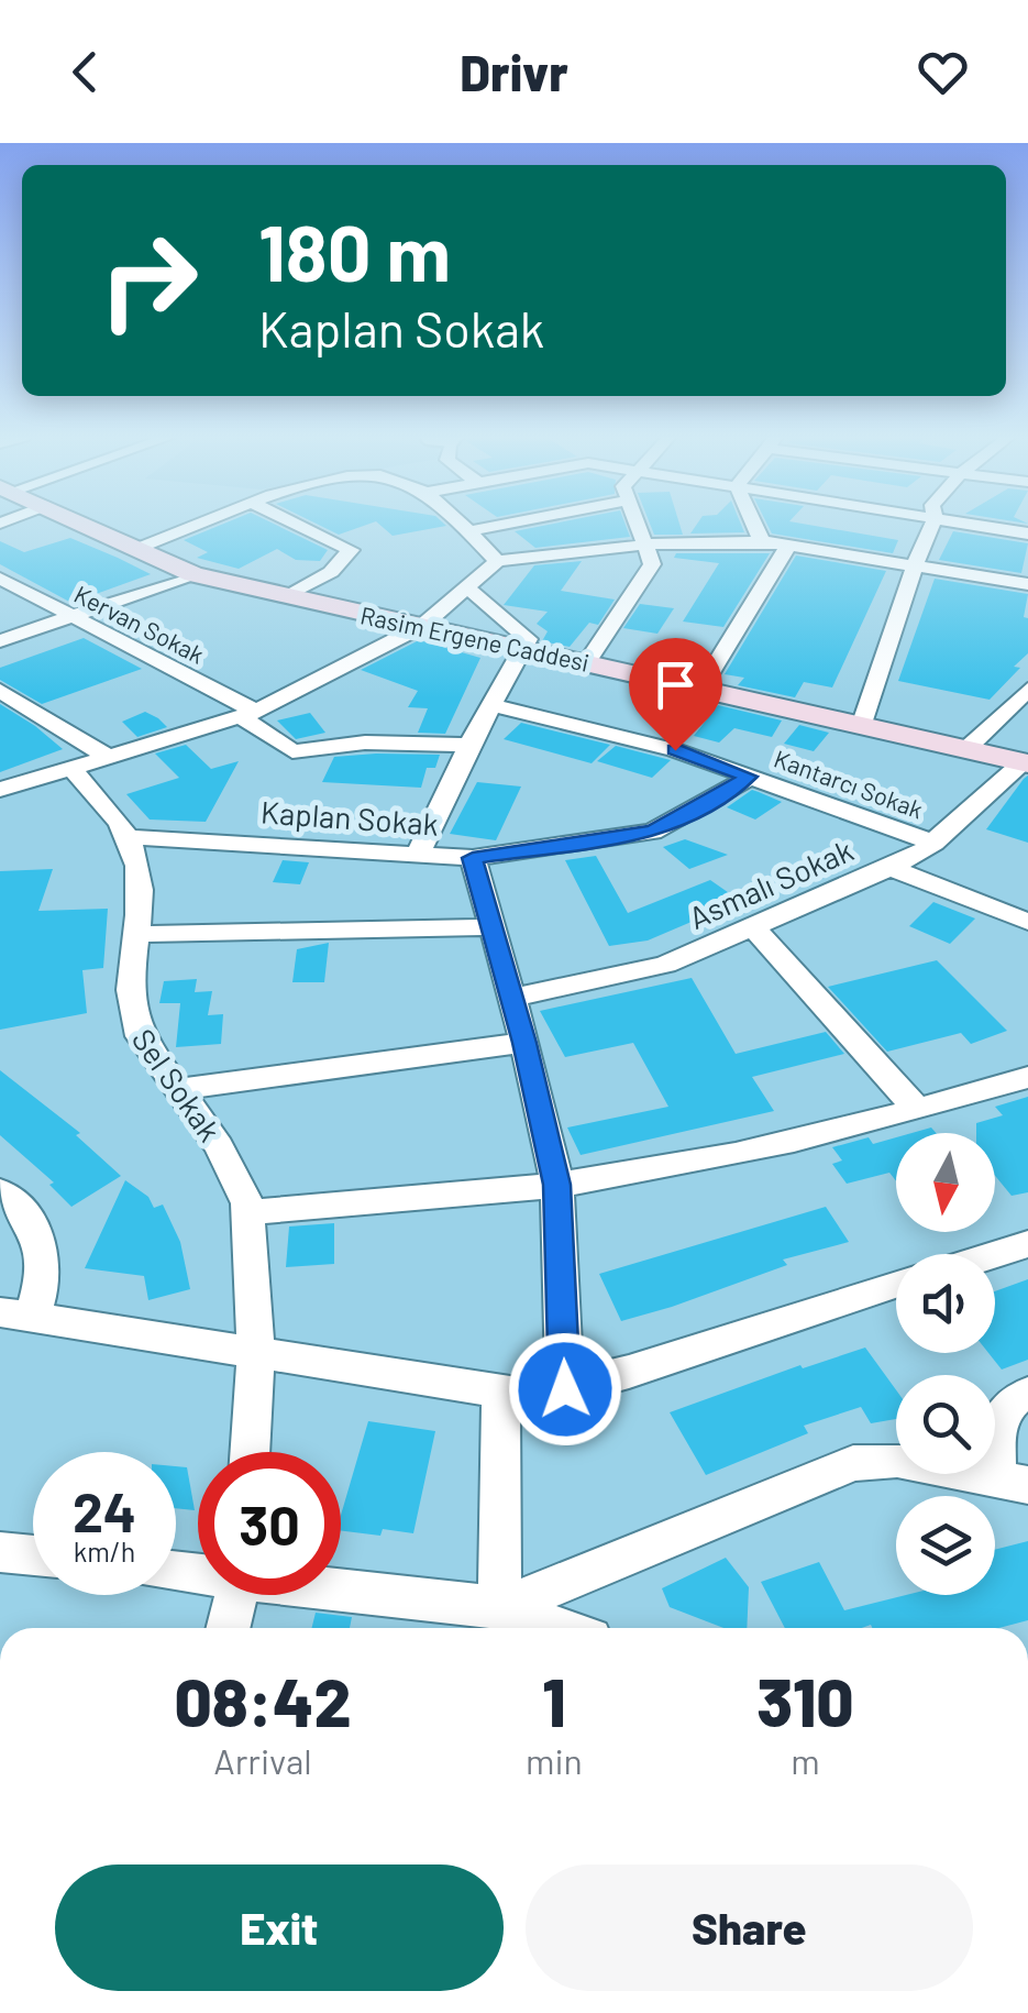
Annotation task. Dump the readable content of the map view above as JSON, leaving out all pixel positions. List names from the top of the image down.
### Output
{
  "streets": {
    "main road": ["Rasim Ergene Caddesi"],
    "street": [
      "Kervan Sokak",
      "Kantarcı Sokak",
      "Kaplan Sokak",
      "Asmalı Sokak",
      "Sel Sokak"
    ]
  },
  "crossings": [
    ["Rasim Ergene Caddesi", "Asmalı Sokak"],
    ["Kantarcı Sokak", "Kaplan Sokak"],
    ["Kantarcı Sokak", "Asmalı Sokak"],
    ["Kaplan Sokak", "Sel Sokak"]
  ],
  "north": "bottom",
  "page": {
    "header": "Drivr",
    "turn": ["180 m", "Kaplan Sokak"],
    "speed": "24 km/h",
    "limit": "30",
    "eta": [
      "08:42",
      "Arrival",
      "1",
      "min",
      "310",
      "m"
    ],
    "buttons": ["Exit", "Share"]
  }
}
